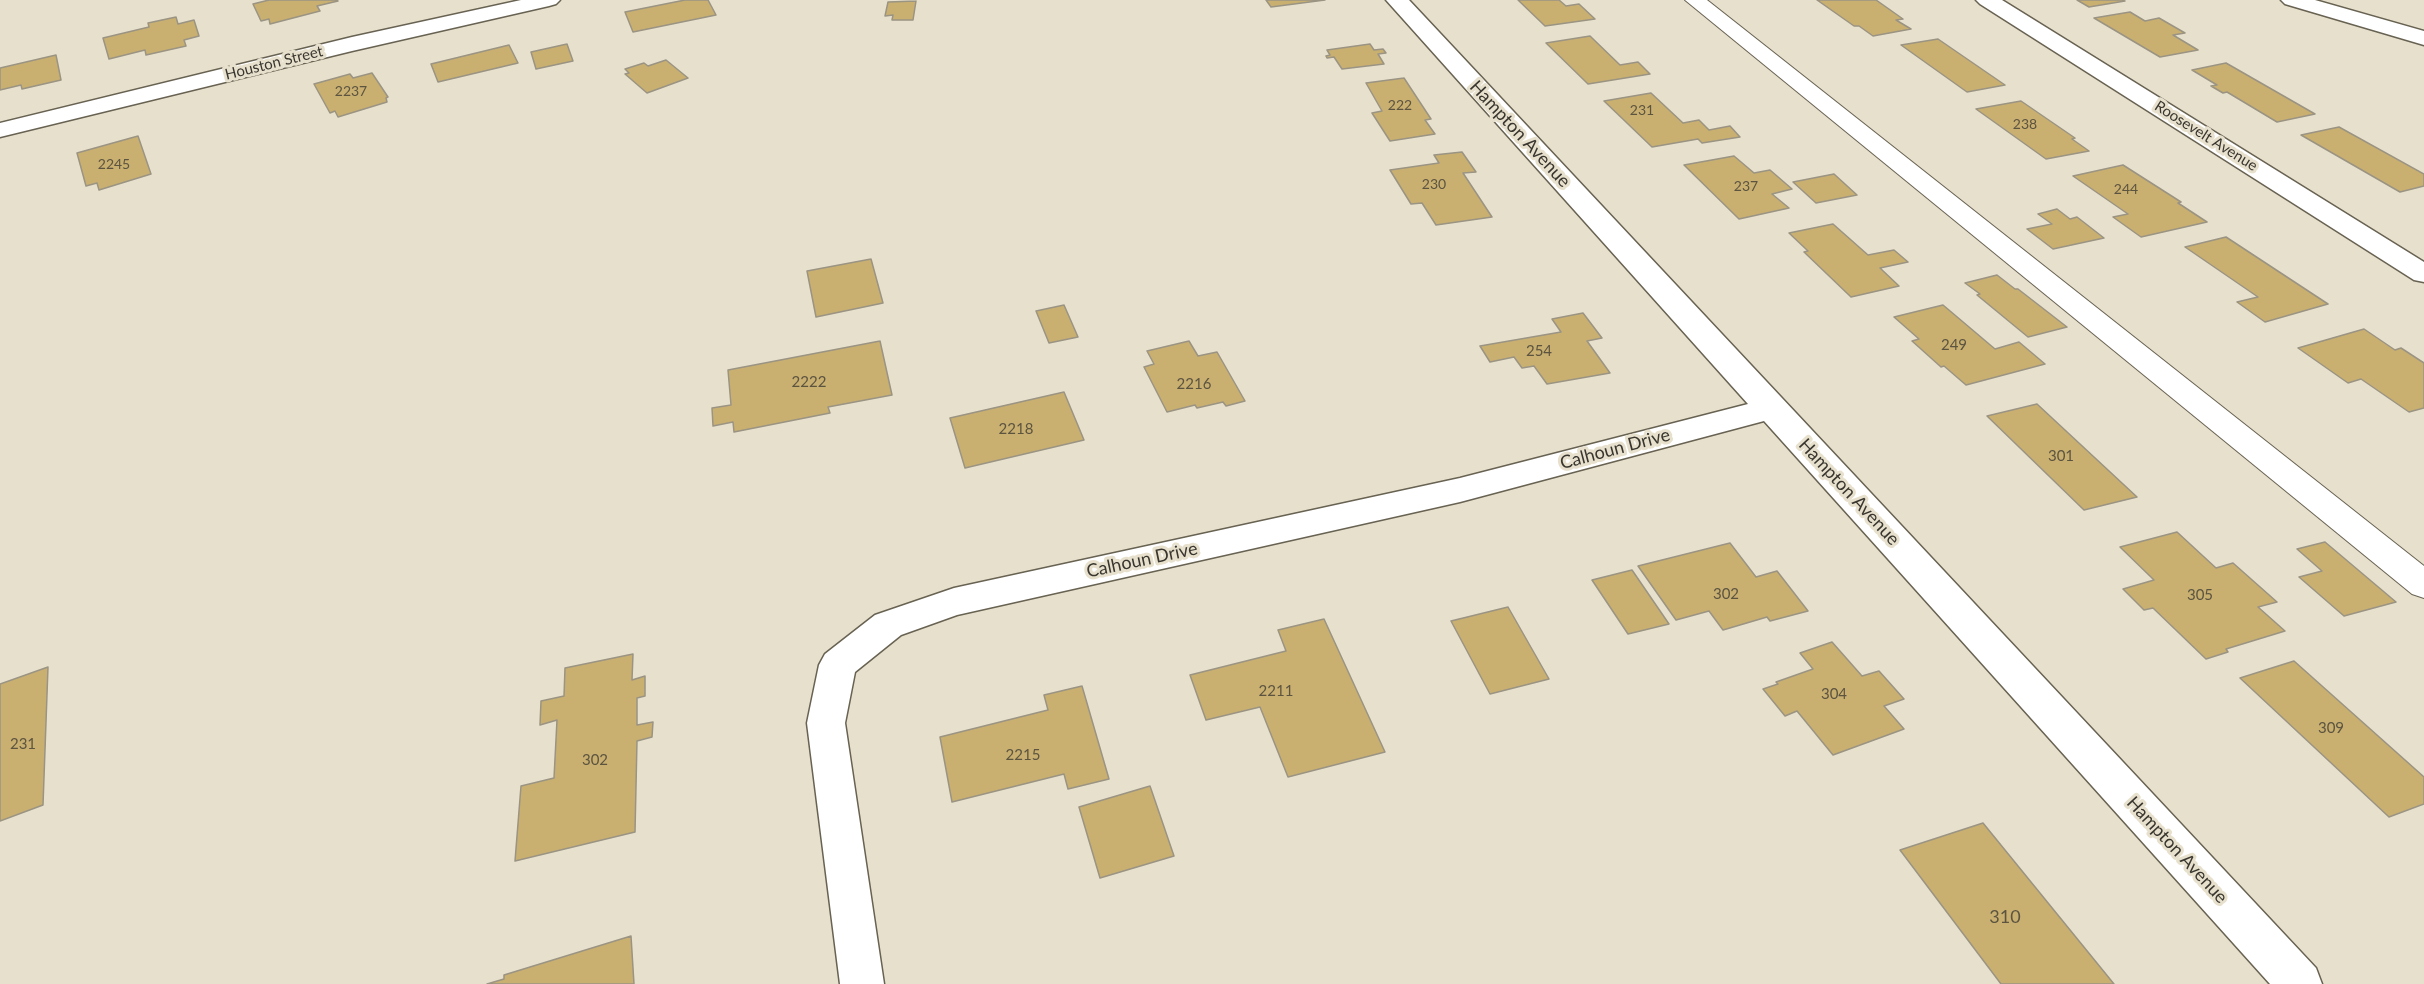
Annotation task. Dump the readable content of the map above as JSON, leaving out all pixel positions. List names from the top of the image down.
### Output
{
  "streets": {
    "street": [
      "Houston Street",
      "Hampton Avenue",
      "Roosevelt Avenue",
      "Calhoun Drive"
    ]
  },
  "crossings": [
    ["Hampton Avenue", "Calhoun Drive"]
  ],
  "house_numbers": [
    "2237",
    "222",
    "231",
    "238",
    "2245",
    "230",
    "237",
    "244",
    "249",
    "254",
    "2222",
    "2216",
    "2218",
    "301",
    "302",
    "305",
    "2211",
    "304",
    "309",
    "231",
    "2215",
    "302",
    "310"
  ]
}
